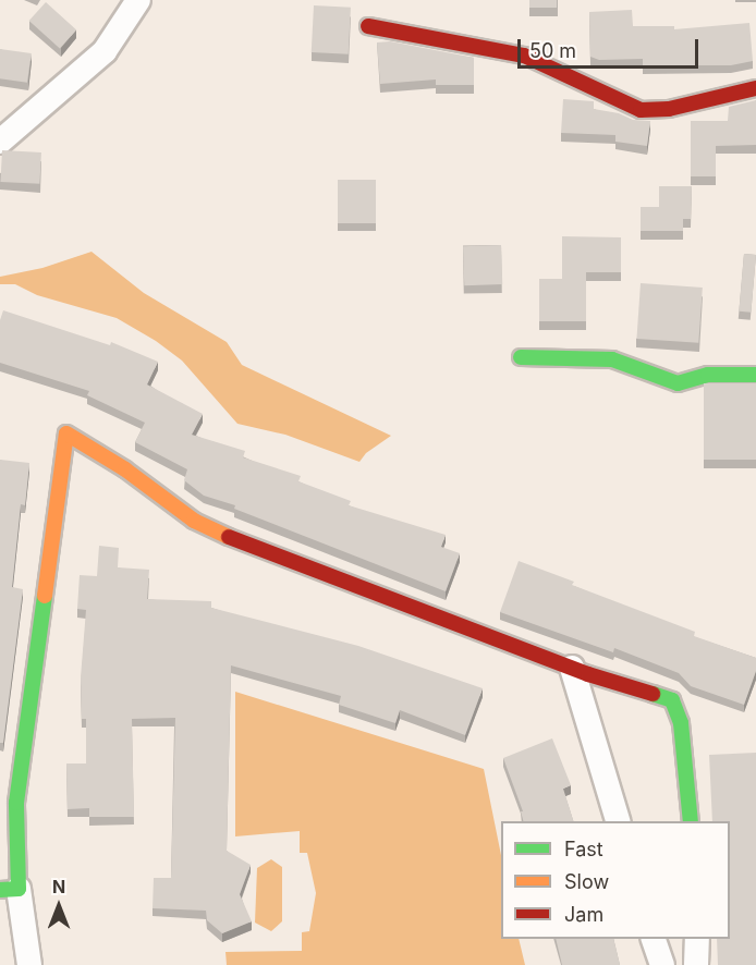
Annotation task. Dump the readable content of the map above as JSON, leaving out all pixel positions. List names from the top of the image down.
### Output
{
  "legend": ["Fast", "Slow", "Jam"],
  "scale_bar": "50 m",
  "north": "top"
}
